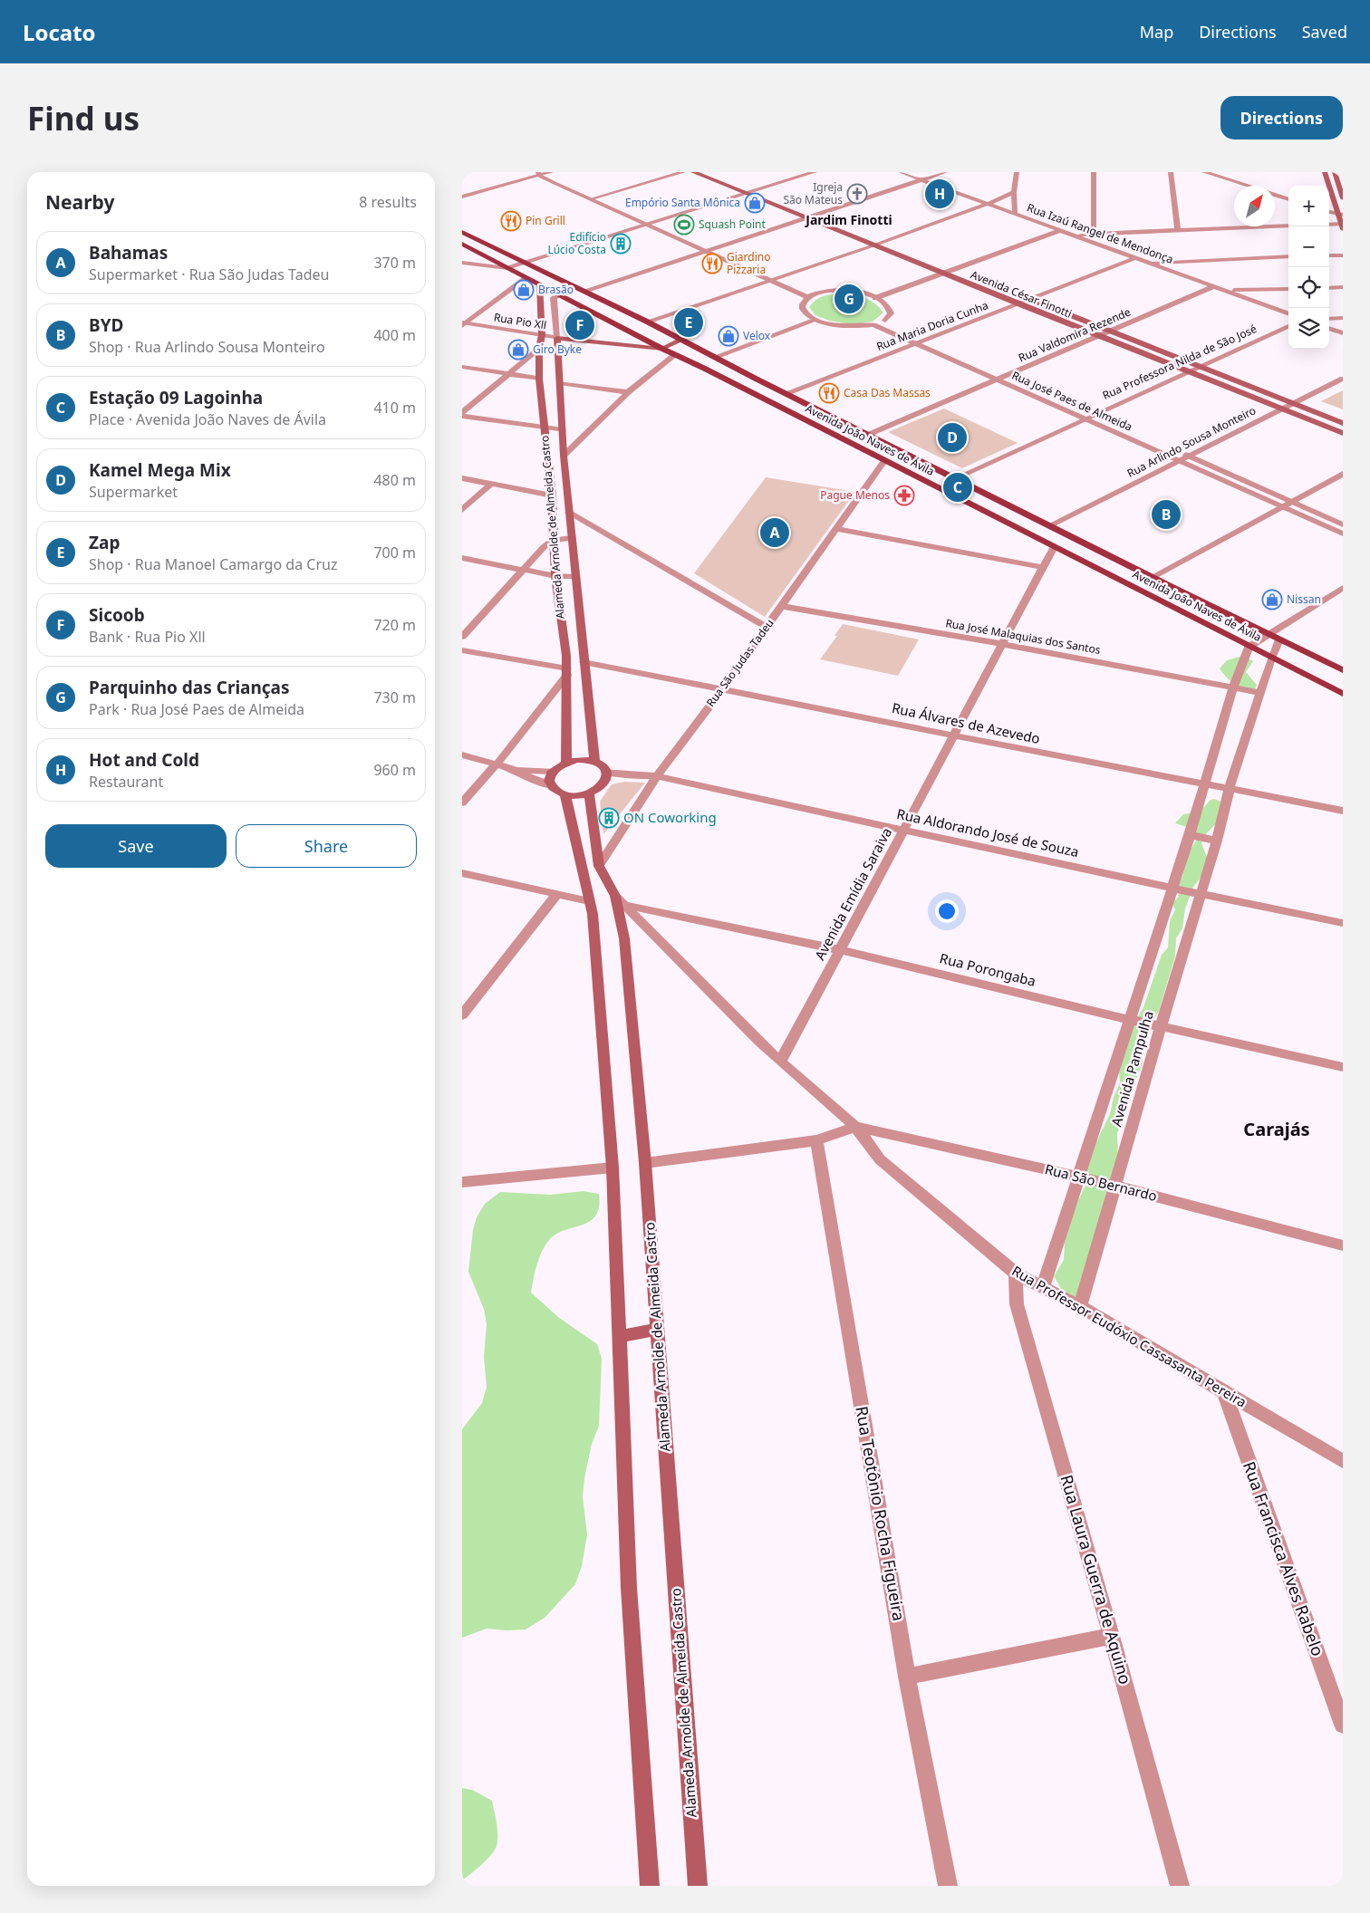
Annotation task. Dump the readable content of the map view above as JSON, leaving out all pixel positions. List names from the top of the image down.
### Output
{
  "streets": {
    "main road": [
      "Avenida César Finotti",
      "Rua Pio Xll",
      "Avenida João Naves de Ávila",
      "Alameda Arnolde de Almeida Castro"
    ],
    "street": [
      "Rua Izaú Rangel de Mendonça",
      "Rua Maria Doria Cunha",
      "Rua Valdomira Rezende",
      "Rua Professora Nilda de São José",
      "Rua José Paes de Almeida",
      "Rua Arlindo Sousa Monteiro",
      "Rua José Malaquias dos Santos",
      "Rua São Judas Tadeu",
      "Rua Álvares de Azevedo",
      "Rua Aldorando José de Souza",
      "Avenida Emídia Saraiva",
      "Rua Porongaba",
      "Avenida Pampulha",
      "Rua São Bernardo",
      "Rua Professor Eudóxio Cassasanta Pereira",
      "Rua Teotônio Rocha Figueira",
      "Rua Francisca Alves Rabelo",
      "Rua Laura Guerra de Aquino"
    ]
  },
  "crossings": [
    ["Rua Izaú Rangel de Mendonça", "Rua Maria Doria Cunha"],
    ["Rua Izaú Rangel de Mendonça", "Rua Valdomira Rezende"],
    ["Avenida César Finotti", "Rua Maria Doria Cunha"],
    ["Avenida César Finotti", "Rua Valdomira Rezende"],
    ["Avenida César Finotti", "Rua Professora Nilda de São José"],
    ["Avenida César Finotti", "Rua Arlindo Sousa Monteiro"],
    ["Rua Pio Xll", "Avenida João Naves de Ávila"],
    ["Rua Pio Xll", "Alameda Arnolde de Almeida Castro"],
    ["Rua Maria Doria Cunha", "Rua José Paes de Almeida"],
    ["Rua Maria Doria Cunha", "Avenida João Naves de Ávila"],
    ["Rua Valdomira Rezende", "Rua José Paes de Almeida"],
    ["Rua Valdomira Rezende", "Avenida João Naves de Ávila"],
    ["Rua Professora Nilda de São José", "Rua José Paes de Almeida"],
    ["Rua Professora Nilda de São José", "Avenida João Naves de Ávila"],
    ["Rua José Paes de Almeida", "Rua Arlindo Sousa Monteiro"],
    ["Avenida João Naves de Ávila", "Rua Arlindo Sousa Monteiro"],
    ["Avenida João Naves de Ávila", "Alameda Arnolde de Almeida Castro"],
    ["Avenida João Naves de Ávila", "Rua São Judas Tadeu"],
    ["Avenida João Naves de Ávila", "Avenida Emídia Saraiva"],
    ["Avenida João Naves de Ávila", "Avenida Pampulha"],
    ["Alameda Arnolde de Almeida Castro", "Rua São Judas Tadeu"],
    ["Alameda Arnolde de Almeida Castro", "Rua Álvares de Azevedo"],
    ["Alameda Arnolde de Almeida Castro", "Rua Aldorando José de Souza"],
    ["Alameda Arnolde de Almeida Castro", "Rua Porongaba"],
    ["Alameda Arnolde de Almeida Castro", "Rua Professor Eudóxio Cassasanta Pereira"],
    ["Rua José Malaquias dos Santos", "Rua São Judas Tadeu"],
    ["Rua José Malaquias dos Santos", "Avenida Emídia Saraiva"],
    ["Rua José Malaquias dos Santos", "Avenida Pampulha"],
    ["Rua São Judas Tadeu", "Rua Álvares de Azevedo"],
    ["Rua São Judas Tadeu", "Rua Aldorando José de Souza"],
    ["Rua Álvares de Azevedo", "Avenida Emídia Saraiva"],
    ["Rua Álvares de Azevedo", "Avenida Pampulha"],
    ["Rua Aldorando José de Souza", "Avenida Emídia Saraiva"],
    ["Rua Aldorando José de Souza", "Avenida Pampulha"],
    ["Avenida Emídia Saraiva", "Rua Porongaba"],
    ["Avenida Emídia Saraiva", "Rua Professor Eudóxio Cassasanta Pereira"],
    ["Rua Porongaba", "Avenida Pampulha"],
    ["Rua Porongaba", "Rua Professor Eudóxio Cassasanta Pereira"],
    ["Avenida Pampulha", "Rua São Bernardo"],
    ["Avenida Pampulha", "Rua Professor Eudóxio Cassasanta Pereira"],
    ["Rua São Bernardo", "Rua Professor Eudóxio Cassasanta Pereira"],
    ["Rua Professor Eudóxio Cassasanta Pereira", "Rua Francisca Alves Rabelo"],
    ["Rua Professor Eudóxio Cassasanta Pereira", "Rua Laura Guerra de Aquino"]
  ],
  "districts": ["Jardim Finotti", "Carajás"],
  "places": {
    "church": ["Igreja São Mateus"],
    "shop": [
      "Empório Santa Mônica",
      "Brasão",
      "Velox",
      "Giro Byke",
      "Nissan"
    ],
    "restaurant": ["Pin Grill", "Giardino Pizzaria", "Casa Das Massas"],
    "sports": ["Squash Point"],
    "building": ["Edifício Lúcio Costa", "ON Coworking"],
    "pharmacy": ["Pague Menos"]
  },
  "north": "top right",
  "page": {
    "header": "Locato",
    "nav": ["Map", "Directions", "Saved"],
    "buttons": [
      "Directions",
      ["Save", "Share"]
    ],
    "title": "Find us",
    "heading": ["Nearby", "8 results"],
    "pins": [
      "H",
      "G",
      "E",
      "F",
      "D",
      "C",
      "B",
      "A"
    ],
    "map_buttons": ["+", "−"],
    "list": [
      {
        "mark": "A",
        "name": "Bahamas",
        "note": "Supermarket · Rua São Judas Tadeu",
        "value": "370 m"
      },
      {
        "mark": "B",
        "name": "BYD",
        "note": "Shop · Rua Arlindo Sousa Monteiro",
        "value": "400 m"
      },
      {
        "mark": "C",
        "name": "Estação 09 Lagoinha",
        "note": "Place · Avenida João Naves de Ávila",
        "value": "410 m"
      },
      {
        "mark": "D",
        "name": "Kamel Mega Mix",
        "note": "Supermarket",
        "value": "480 m"
      },
      {
        "mark": "E",
        "name": "Zap",
        "note": "Shop · Rua Manoel Camargo da Cruz",
        "value": "700 m"
      },
      {
        "mark": "F",
        "name": "Sicoob",
        "note": "Bank · Rua Pio Xll",
        "value": "720 m"
      },
      {
        "mark": "G",
        "name": "Parquinho das Crianças",
        "note": "Park · Rua José Paes de Almeida",
        "value": "730 m"
      },
      {
        "mark": "H",
        "name": "Hot and Cold",
        "note": "Restaurant",
        "value": "960 m"
      }
    ]
  }
}
